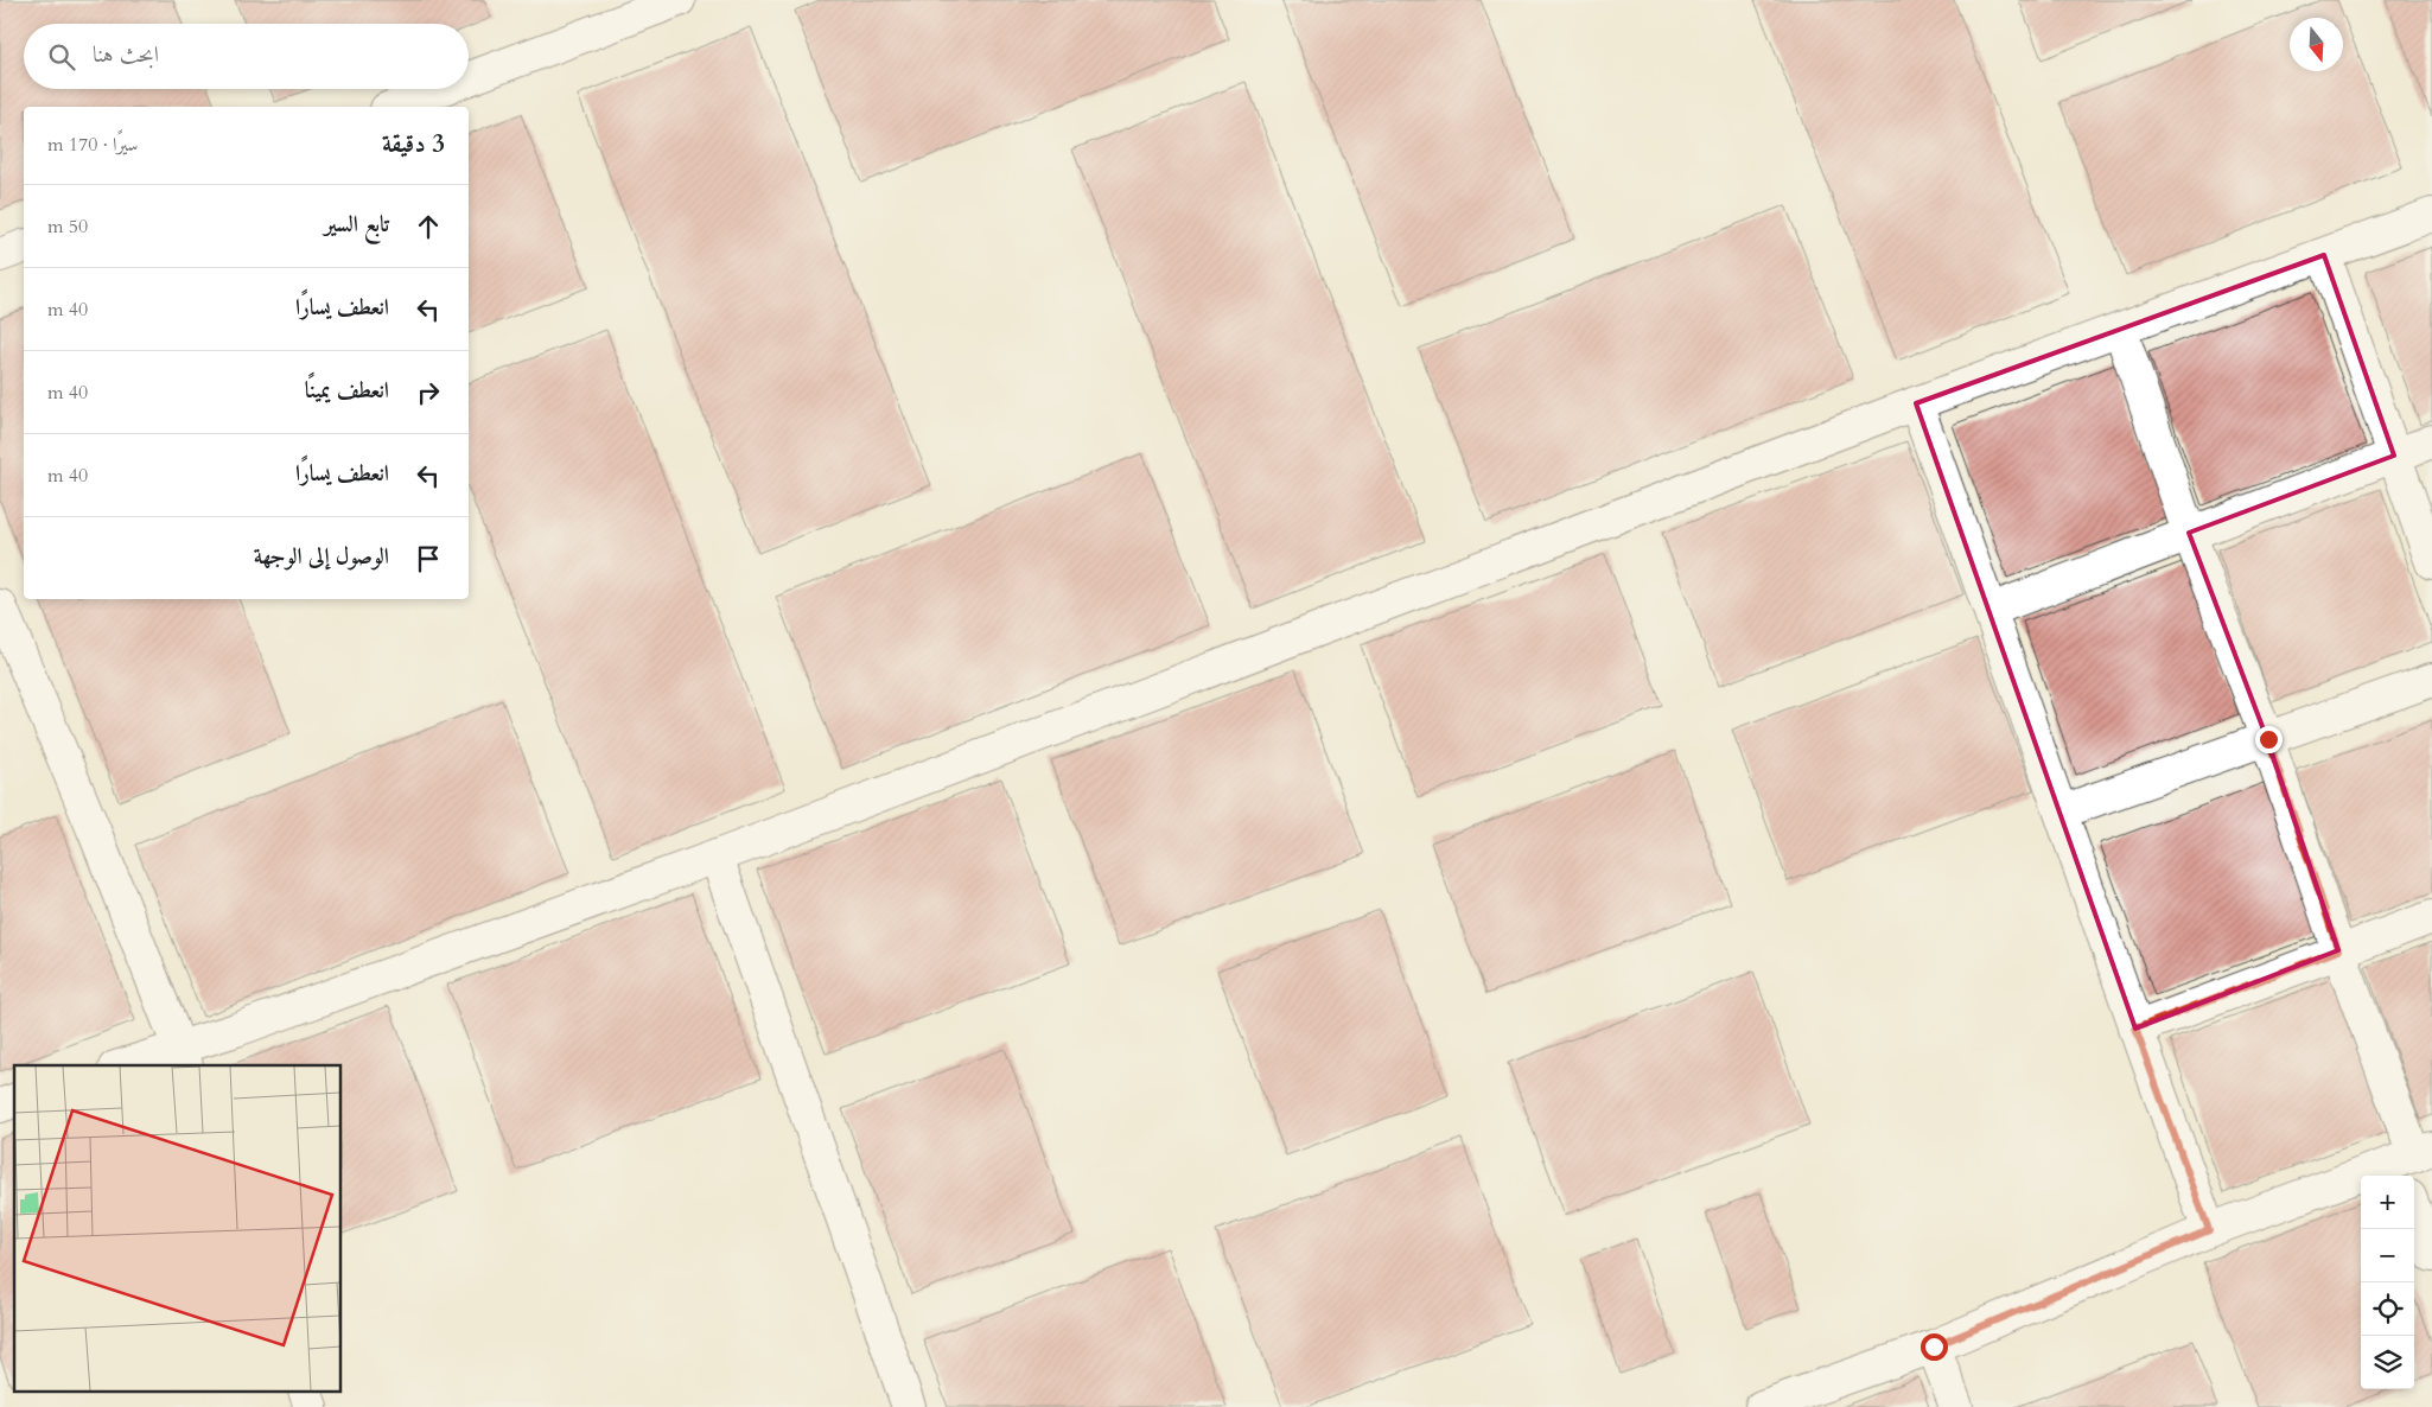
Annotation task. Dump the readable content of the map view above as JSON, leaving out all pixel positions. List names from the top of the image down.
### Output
{
  "north": "bottom",
  "page": {
    "search": "ابحث هنا",
    "heading": ["3 دقيقة", "سيرًا · 170 m"],
    "list": [
      ["تابع السير", "50 m"],
      ["انعطف يسارًا", "40 m"],
      ["انعطف يمينًا", "40 m"],
      ["انعطف يسارًا", "40 m"],
      "الوصول إلى الوجهة"
    ],
    "map_buttons": ["+", "−"]
  }
}
